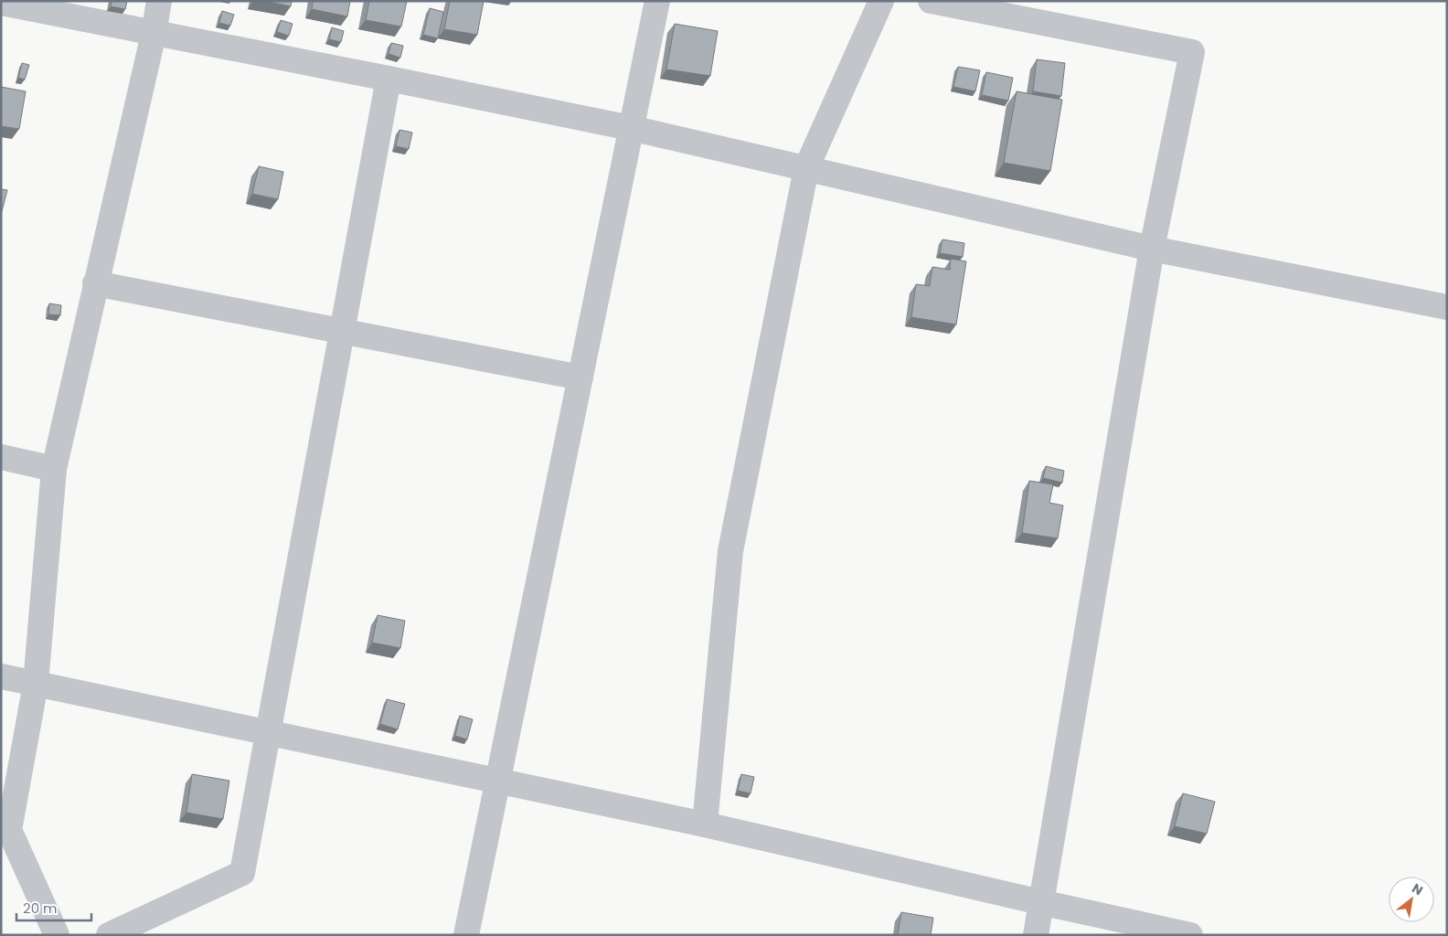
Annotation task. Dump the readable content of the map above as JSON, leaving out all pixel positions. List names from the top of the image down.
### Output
{
  "scale_bar": "20 m",
  "north": "top right"
}
